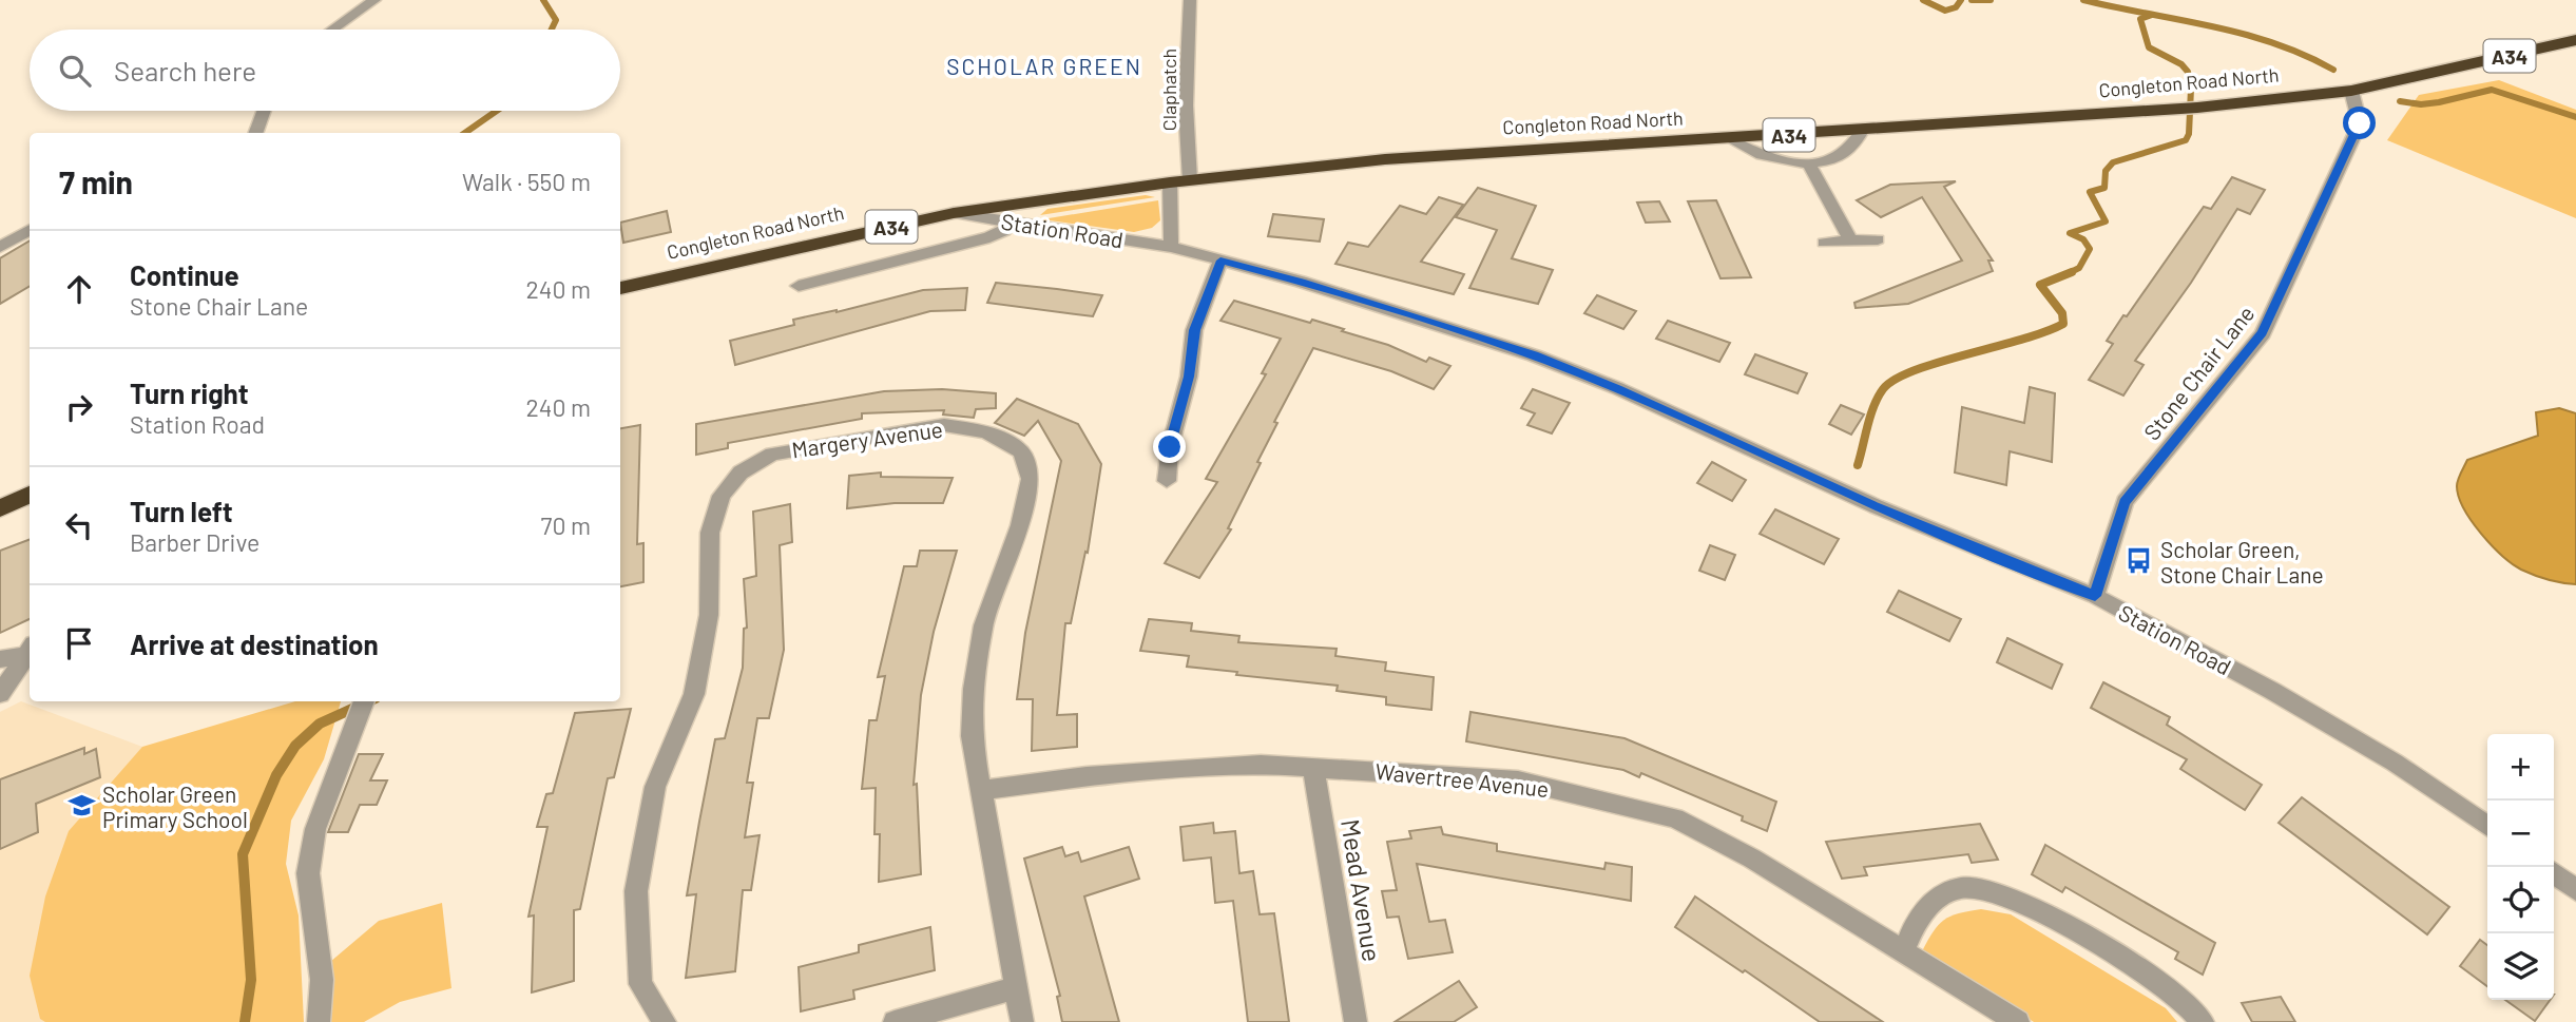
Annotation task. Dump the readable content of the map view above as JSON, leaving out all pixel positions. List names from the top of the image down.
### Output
{
  "streets": {
    "highway": ["A34", "Congleton Road North"],
    "street": [
      "Claphatch",
      "Station Road",
      "Stone Chair Lane",
      "Margery Avenue",
      "Wavertree Avenue",
      "Mead Avenue"
    ]
  },
  "crossings": [
    ["Congleton Road North", "Claphatch"],
    ["Congleton Road North", "Station Road"],
    ["Congleton Road North", "Stone Chair Lane"],
    ["Station Road", "Stone Chair Lane"],
    ["Margery Avenue", "Wavertree Avenue"],
    ["Wavertree Avenue", "Mead Avenue"]
  ],
  "districts": ["SCHOLAR GREEN"],
  "places": {
    "bus stop": ["Scholar Green, Stone Chair Lane"],
    "school or university": ["Scholar Green Primary School"]
  },
  "page": {
    "search": "Search here",
    "heading": ["7 min", "Walk · 550 m"],
    "list": [
      ["Continue", "Stone Chair Lane", "240 m"],
      ["Turn right", "Station Road", "240 m"],
      ["Turn left", "Barber Drive", "70 m"],
      "Arrive at destination"
    ],
    "map_buttons": ["+", "−"]
  }
}
